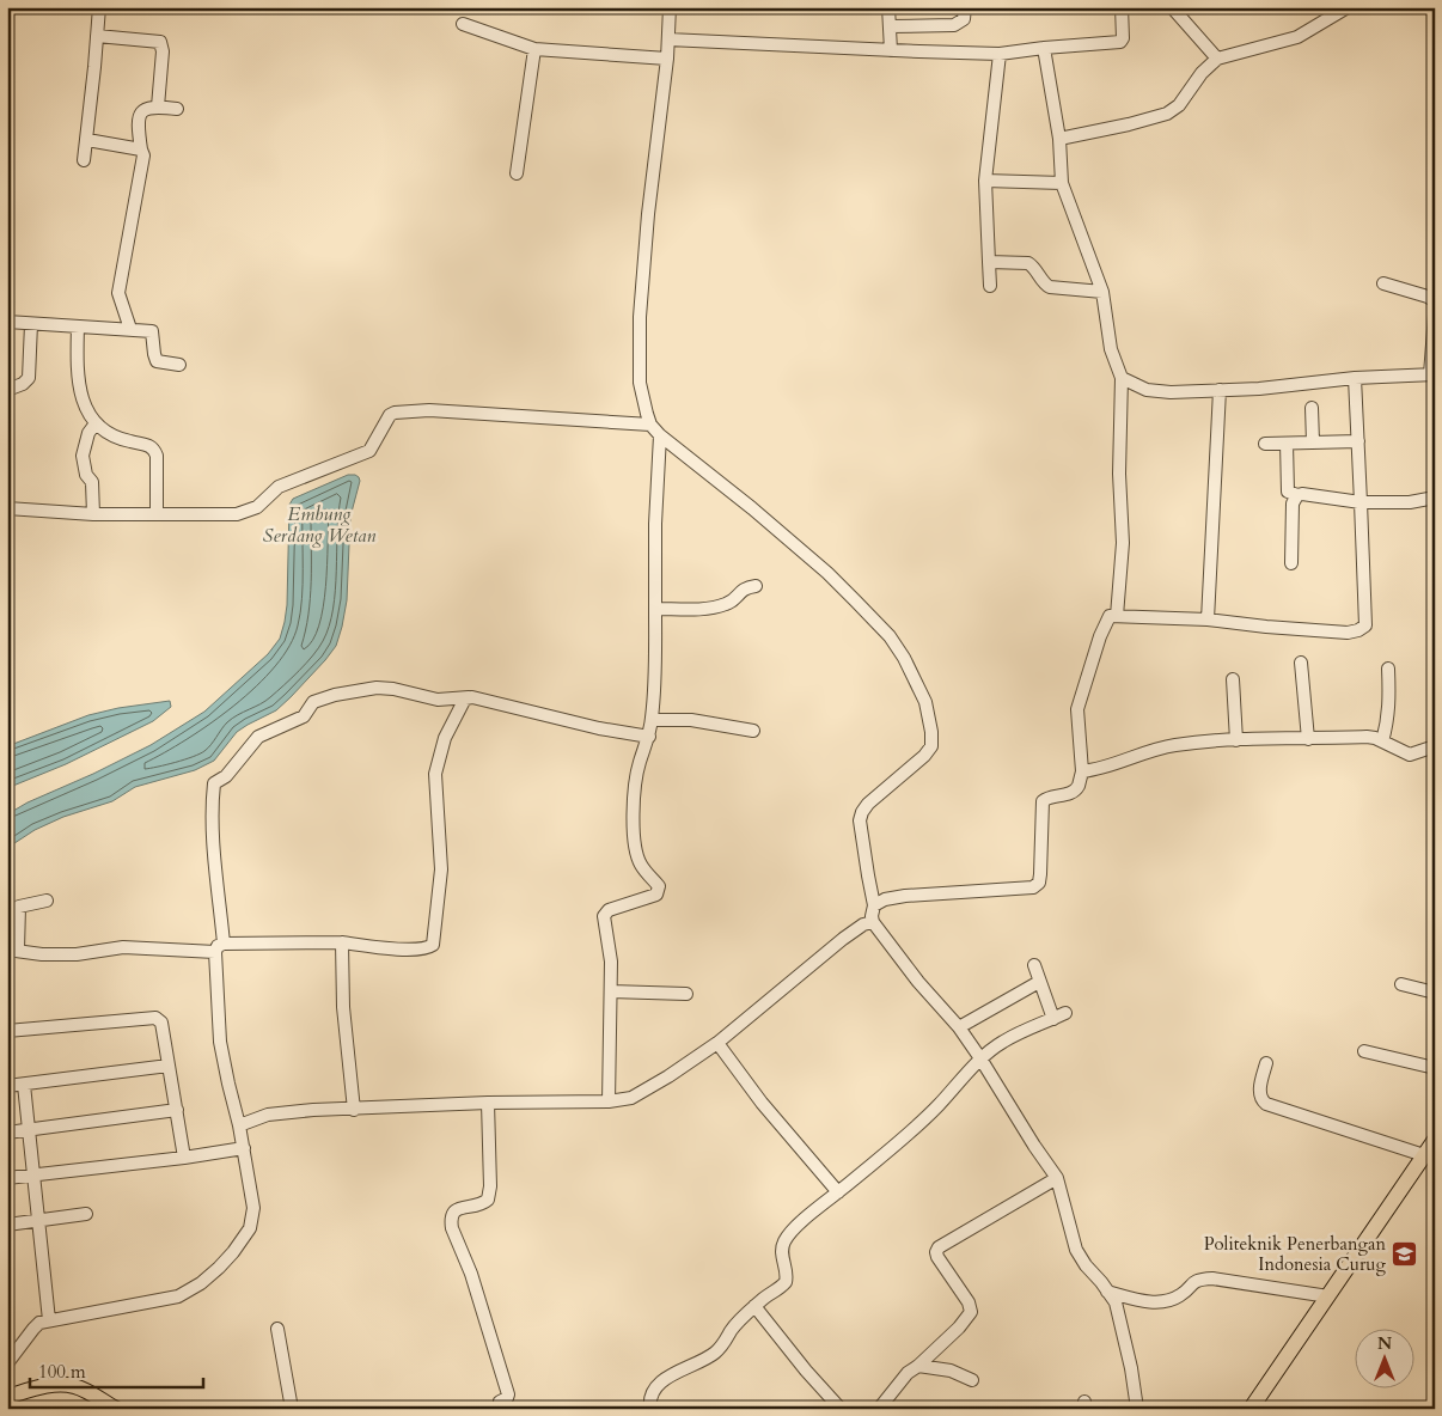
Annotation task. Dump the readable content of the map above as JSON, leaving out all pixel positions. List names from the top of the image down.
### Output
{
  "water": ["Embung Serdang Wetan"],
  "places": {
    "school or university": ["Politeknik Penerbangan Indonesia Curug"]
  },
  "scale_bar": "100 m",
  "north": "top"
}
